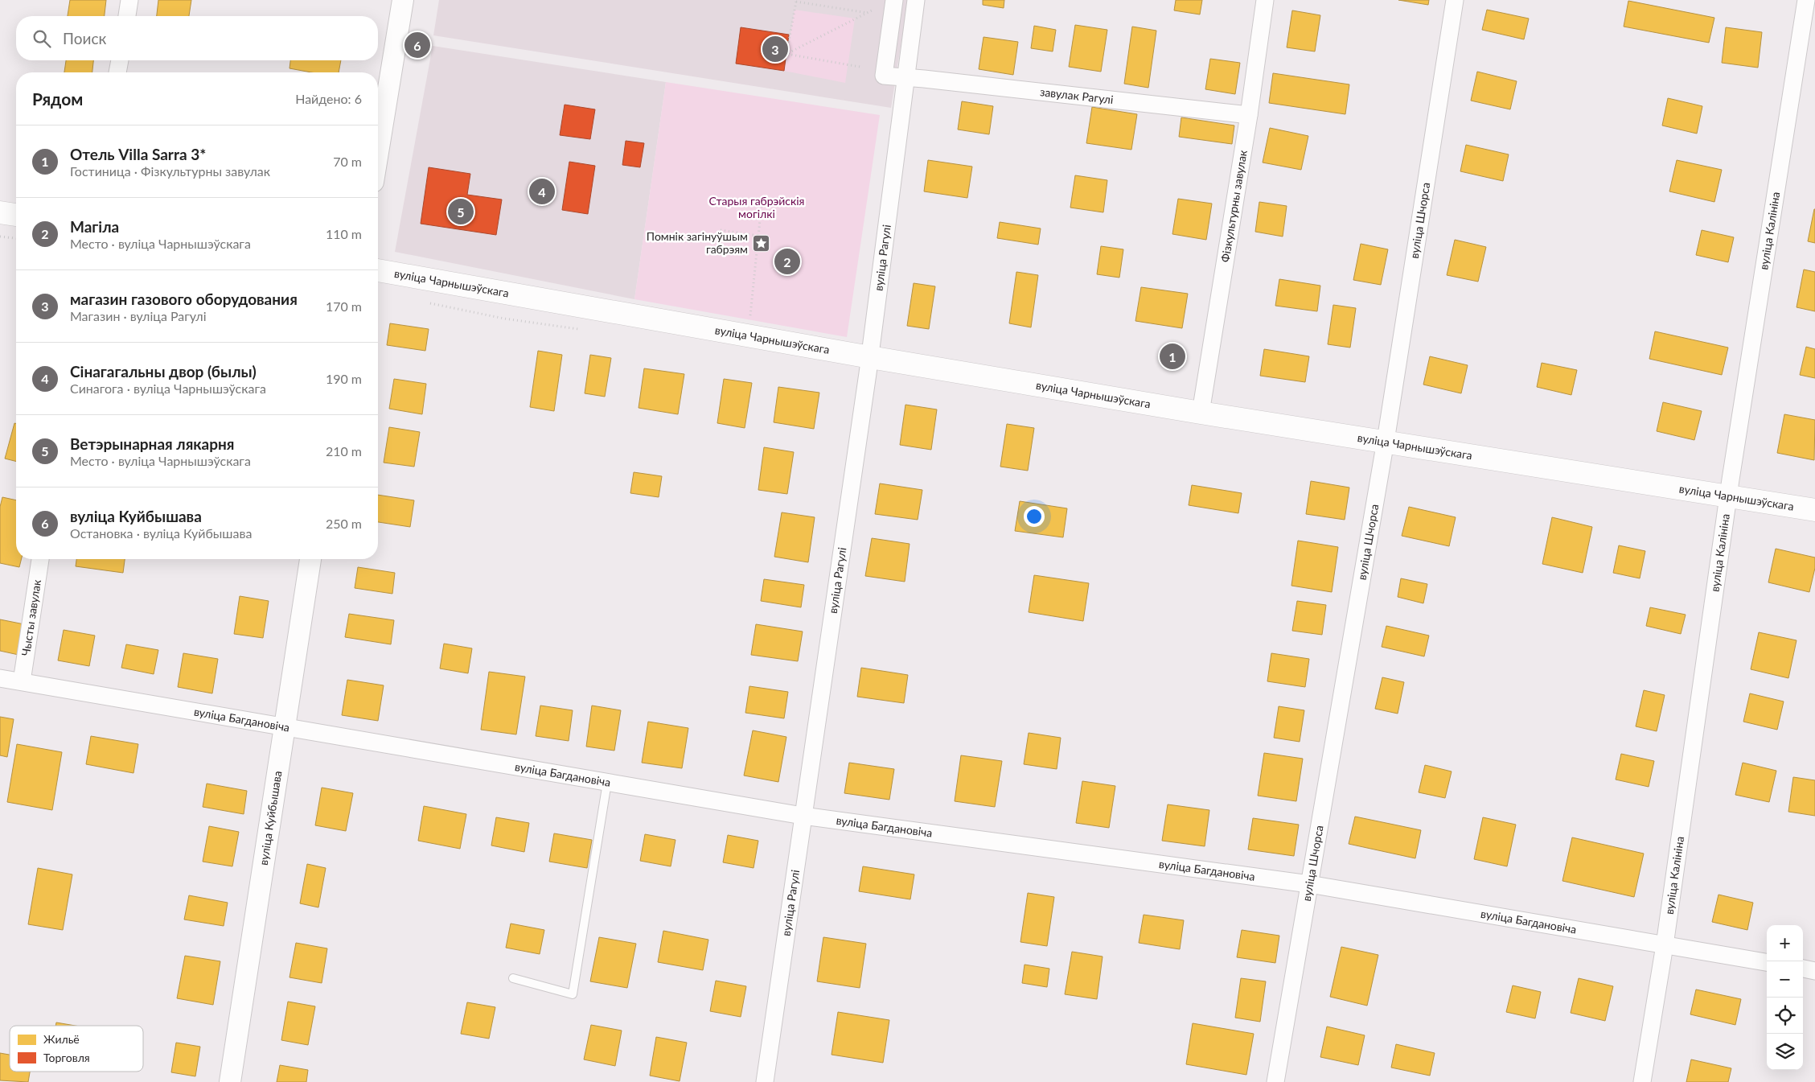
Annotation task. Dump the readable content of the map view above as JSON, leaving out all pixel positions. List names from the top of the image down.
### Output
{
  "streets": {
    "main road": ["вуліца Чарнышэўскага"],
    "street": [
      "завулак Рагулі",
      "Фізкультурны завулак",
      "вуліца Шчорса",
      "вуліца Калініна",
      "вуліца Рагулі",
      "Чысты завулак",
      "вуліца Багдановіча",
      "вуліца Куйбышава"
    ]
  },
  "crossings": [
    ["завулак Рагулі", "Фізкультурны завулак"],
    ["завулак Рагулі", "вуліца Рагулі"],
    ["Фізкультурны завулак", "вуліца Чарнышэўскага"],
    ["вуліца Шчорса", "вуліца Чарнышэўскага"],
    ["вуліца Шчорса", "вуліца Багдановіча"],
    ["вуліца Калініна", "вуліца Чарнышэўскага"],
    ["вуліца Калініна", "вуліца Багдановіча"],
    ["вуліца Рагулі", "вуліца Чарнышэўскага"],
    ["вуліца Рагулі", "вуліца Багдановіча"],
    ["Чысты завулак", "вуліца Багдановіча"],
    ["вуліца Багдановіча", "вуліца Куйбышава"]
  ],
  "parks": ["Старыя габрэйскія могілкі"],
  "places": {
    "place": ["Помнік загінуўшым габрэям"]
  },
  "legend": ["Жильё", "Торговля"],
  "page": {
    "search": "Поиск",
    "pins": [
      "6",
      "3",
      "4",
      "5",
      "2",
      "1"
    ],
    "heading": ["Рядом", "Найдено: 6"],
    "list": [
      {
        "mark": "1",
        "name": "Отель Villa Sarra 3*",
        "note": "Гостиница · Фізкультурны завулак",
        "value": "70 m"
      },
      {
        "mark": "2",
        "name": "Магіла",
        "note": "Место · вуліца Чарнышэўскага",
        "value": "110 m"
      },
      {
        "mark": "3",
        "name": "магазин газового оборудования",
        "note": "Магазин · вуліца Рагулі",
        "value": "170 m"
      },
      {
        "mark": "4",
        "name": "Сінагагальны двор (былы)",
        "note": "Синагога · вуліца Чарнышэўскага",
        "value": "190 m"
      },
      {
        "mark": "5",
        "name": "Ветэрынарная лякарня",
        "note": "Место · вуліца Чарнышэўскага",
        "value": "210 m"
      },
      {
        "mark": "6",
        "name": "вуліца Куйбышава",
        "note": "Остановка · вуліца Куйбышава",
        "value": "250 m"
      }
    ],
    "map_buttons": ["+", "−"]
  }
}
